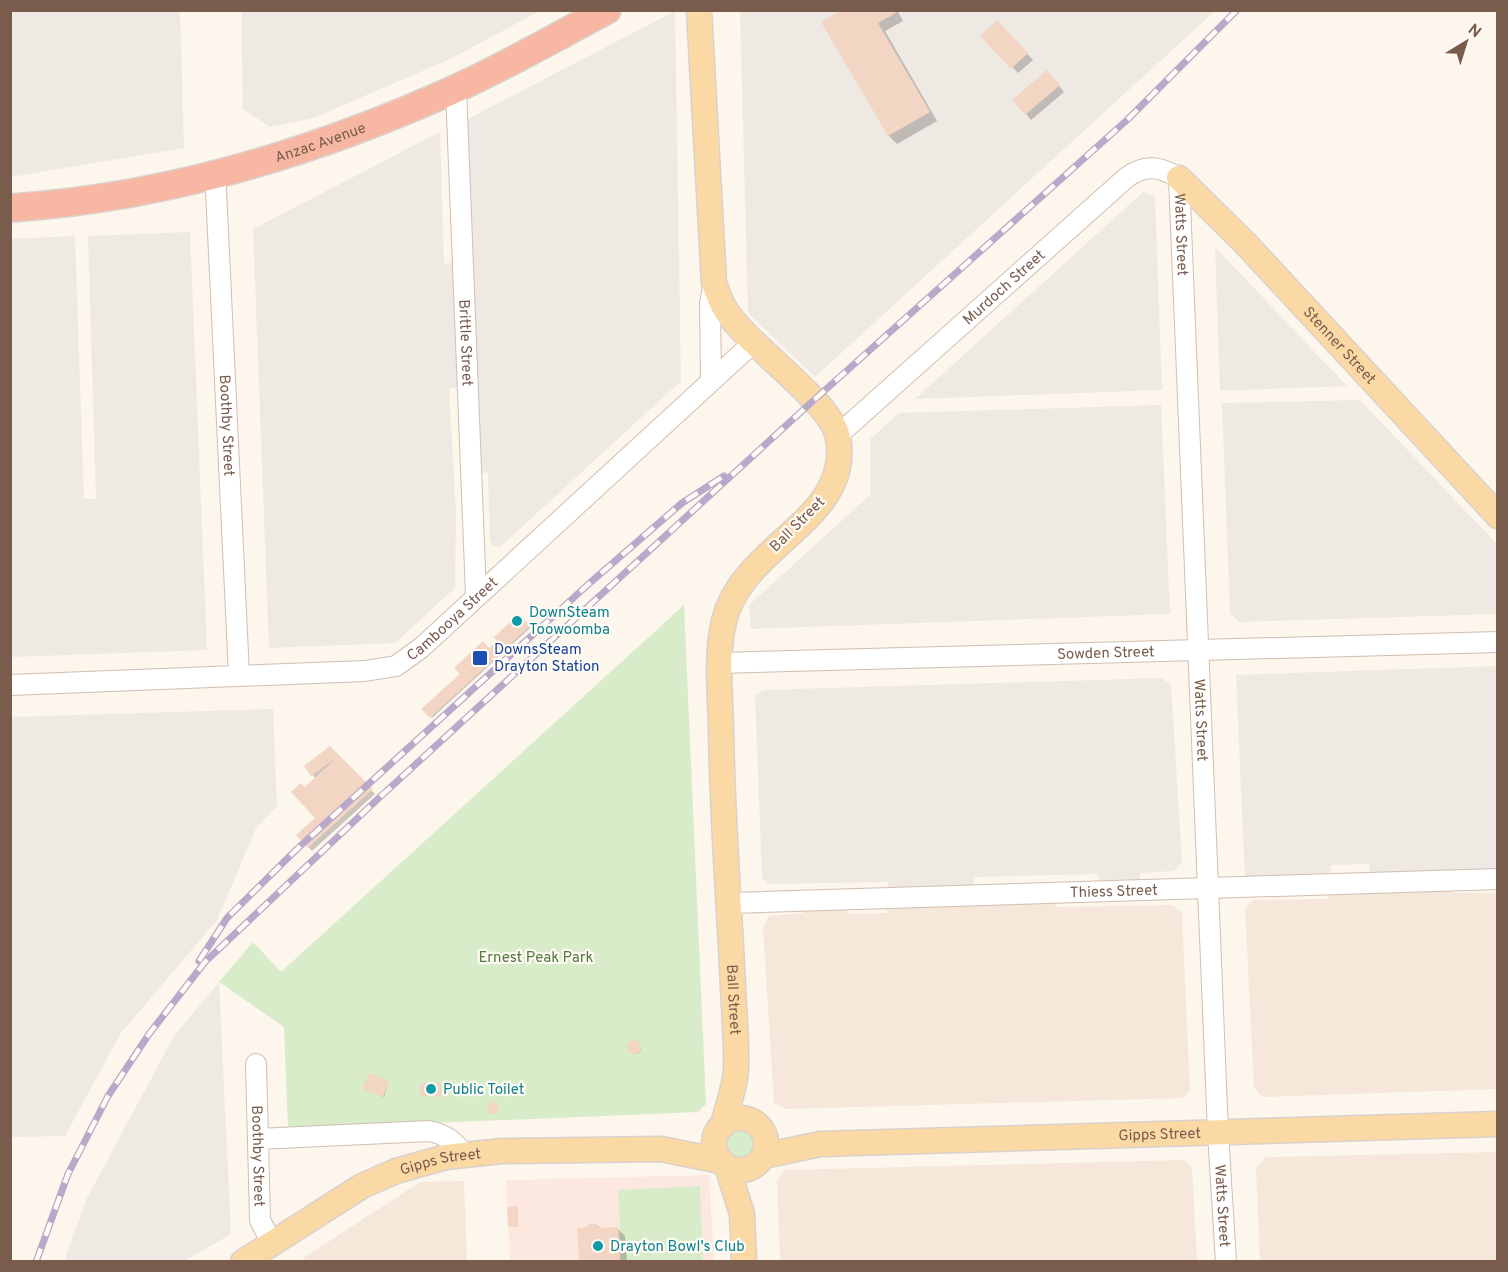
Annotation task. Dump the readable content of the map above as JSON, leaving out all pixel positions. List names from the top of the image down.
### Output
{
  "streets": {
    "highway": ["Anzac Avenue"],
    "main road": ["Stenner Street", "Ball Street", "Gipps Street"],
    "street": [
      "Watts Street",
      "Murdoch Street",
      "Brittle Street",
      "Boothby Street",
      "Cambooya Street",
      "Sowden Street",
      "Thiess Street"
    ]
  },
  "crossings": [
    ["Anzac Avenue", "Brittle Street"],
    ["Anzac Avenue", "Boothby Street"],
    ["Watts Street", "Murdoch Street"],
    ["Watts Street", "Stenner Street"],
    ["Watts Street", "Sowden Street"],
    ["Watts Street", "Thiess Street"],
    ["Watts Street", "Gipps Street"],
    ["Murdoch Street", "Stenner Street"],
    ["Murdoch Street", "Ball Street"],
    ["Brittle Street", "Cambooya Street"],
    ["Boothby Street", "Cambooya Street"],
    ["Boothby Street", "Gipps Street"],
    ["Ball Street", "Sowden Street"],
    ["Ball Street", "Thiess Street"],
    ["Ball Street", "Gipps Street"]
  ],
  "parks": ["Ernest Peak Park"],
  "places": {
    "other": ["DownSteam Toowoomba", "Public Toilet", "Drayton Bowl's Club"],
    "transit": ["DownsSteam Drayton Station"]
  },
  "north": "top right"
}
